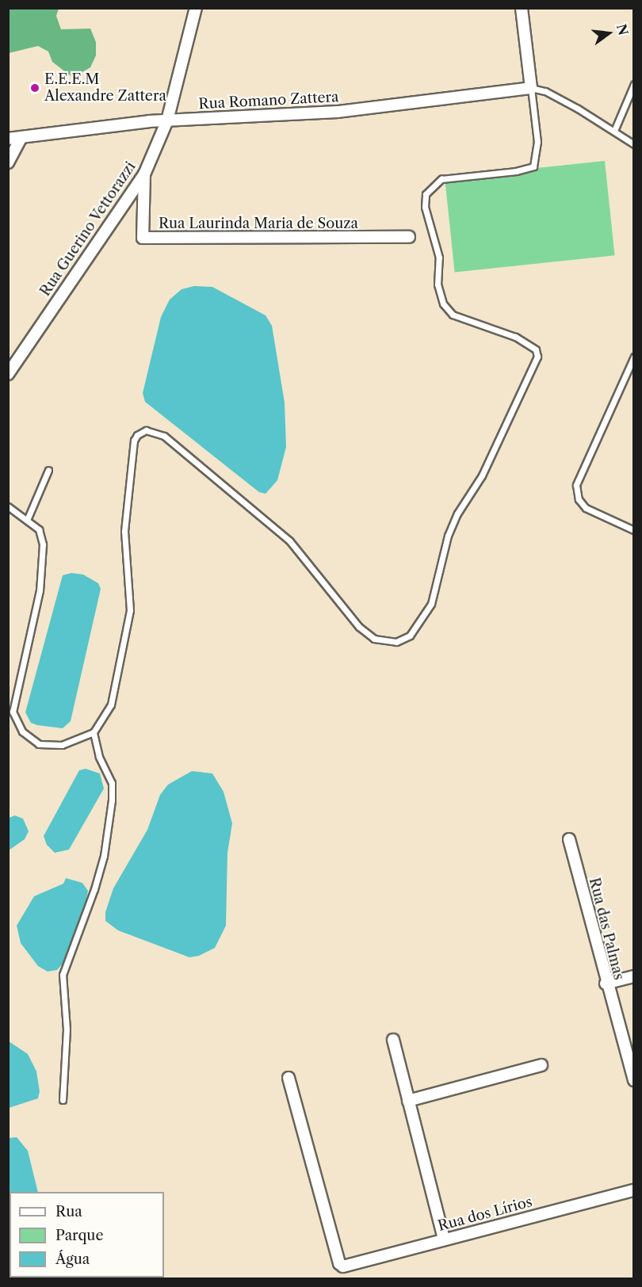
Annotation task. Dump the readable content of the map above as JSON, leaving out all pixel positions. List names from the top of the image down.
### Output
{
  "streets": {
    "street": [
      "Rua Romano Zattera",
      "Rua Laurinda Maria de Souza",
      "Rua Guerino Vettorazzi",
      "Rua das Palmas",
      "Rua dos Lírios"
    ]
  },
  "crossings": [
    ["Rua Romano Zattera", "Rua Guerino Vettorazzi"],
    ["Rua Laurinda Maria de Souza", "Rua Guerino Vettorazzi"]
  ],
  "places": ["E.E.E.M Alexandre Zattera"],
  "legend": ["Rua", "Parque", "Água"],
  "north": "right"
}
